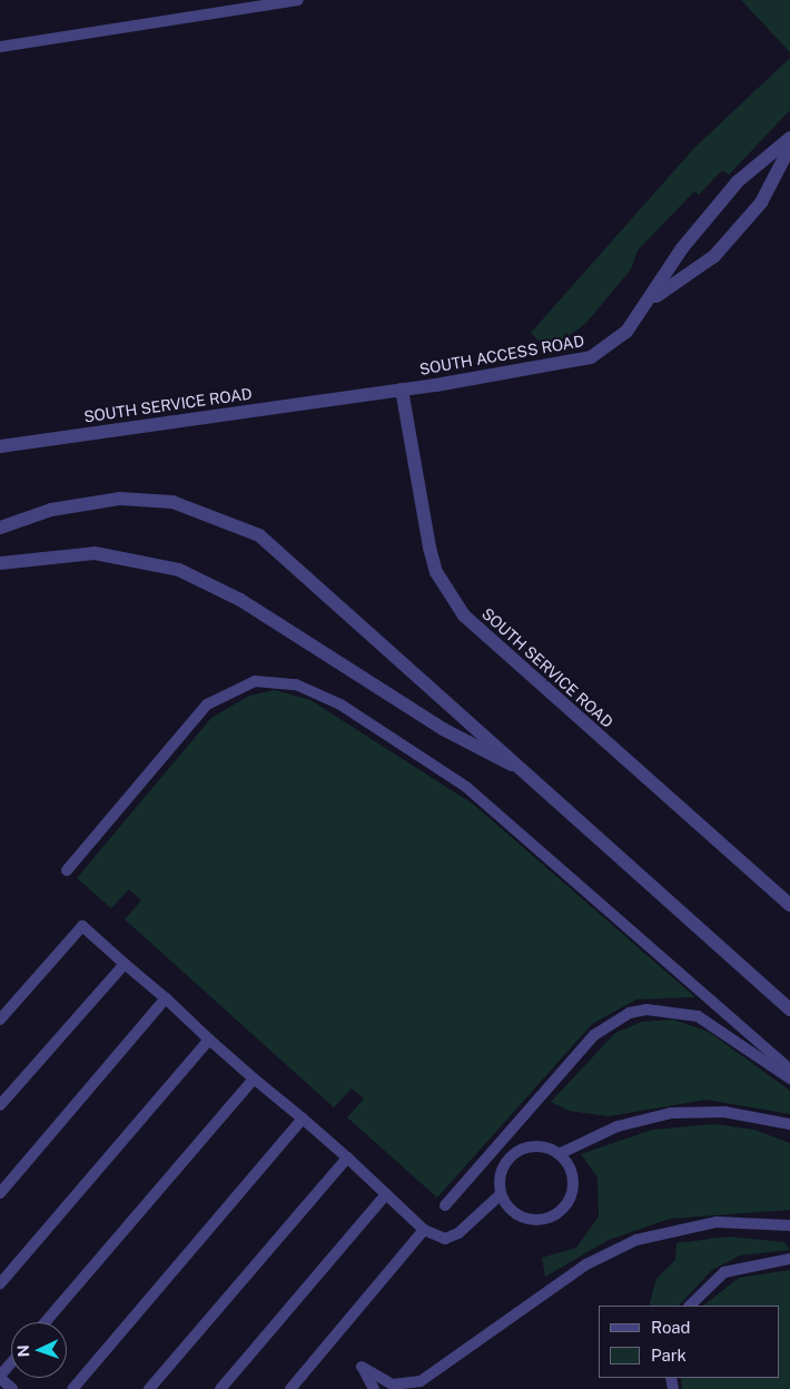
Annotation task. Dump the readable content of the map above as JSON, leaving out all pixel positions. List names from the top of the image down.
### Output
{
  "streets": {
    "street": ["SOUTH ACCESS ROAD", "SOUTH SERVICE ROAD"]
  },
  "crossings": [
    ["SOUTH ACCESS ROAD", "SOUTH SERVICE ROAD"]
  ],
  "legend": ["Road", "Park"],
  "north": "left"
}
